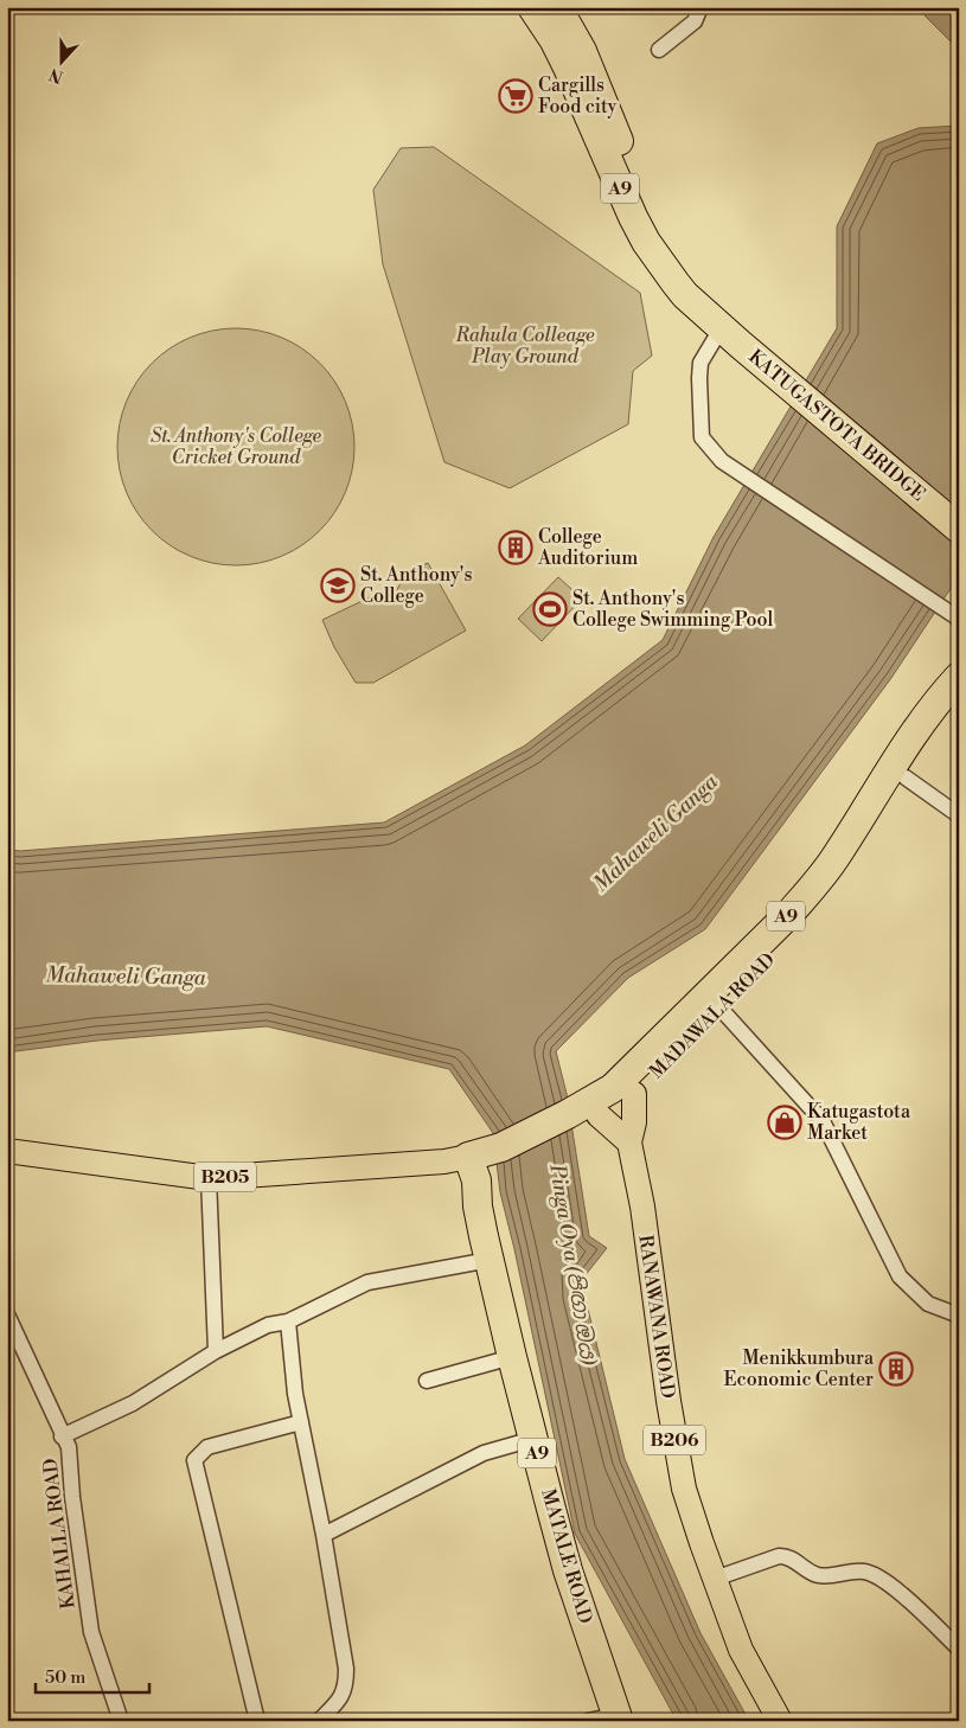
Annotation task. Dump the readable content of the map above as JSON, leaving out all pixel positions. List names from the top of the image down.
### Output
{
  "streets": {
    "highway": [
      "A9",
      "KATUGASTOTA BRIDGE",
      "MADAWALA ROAD",
      "MATALE ROAD"
    ],
    "main road": ["B205", "RANAWANA ROAD", "B206"],
    "street": ["KAHALLA ROAD"]
  },
  "crossings": [
    ["A9", "KATUGASTOTA BRIDGE"],
    ["MADAWALA ROAD", "B206"],
    ["MADAWALA ROAD", "MATALE ROAD"],
    ["RANAWANA ROAD", "B206"]
  ],
  "water": ["Mahaweli Ganga", "Pinga Oya (පිඟා ඔය)"],
  "parks": ["Rahula Colleage Play Ground", "St. Anthony's College Cricket Ground"],
  "places": {
    "supermarket": ["Cargills Food city"],
    "building": ["College Auditorium", "Menikkumbura Economic Center"],
    "school or university": ["St. Anthony's College"],
    "sports": ["St. Anthony's College Swimming Pool"],
    "shop": ["Katugastota Market"]
  },
  "scale_bar": "50 m",
  "north": "bottom"
}
